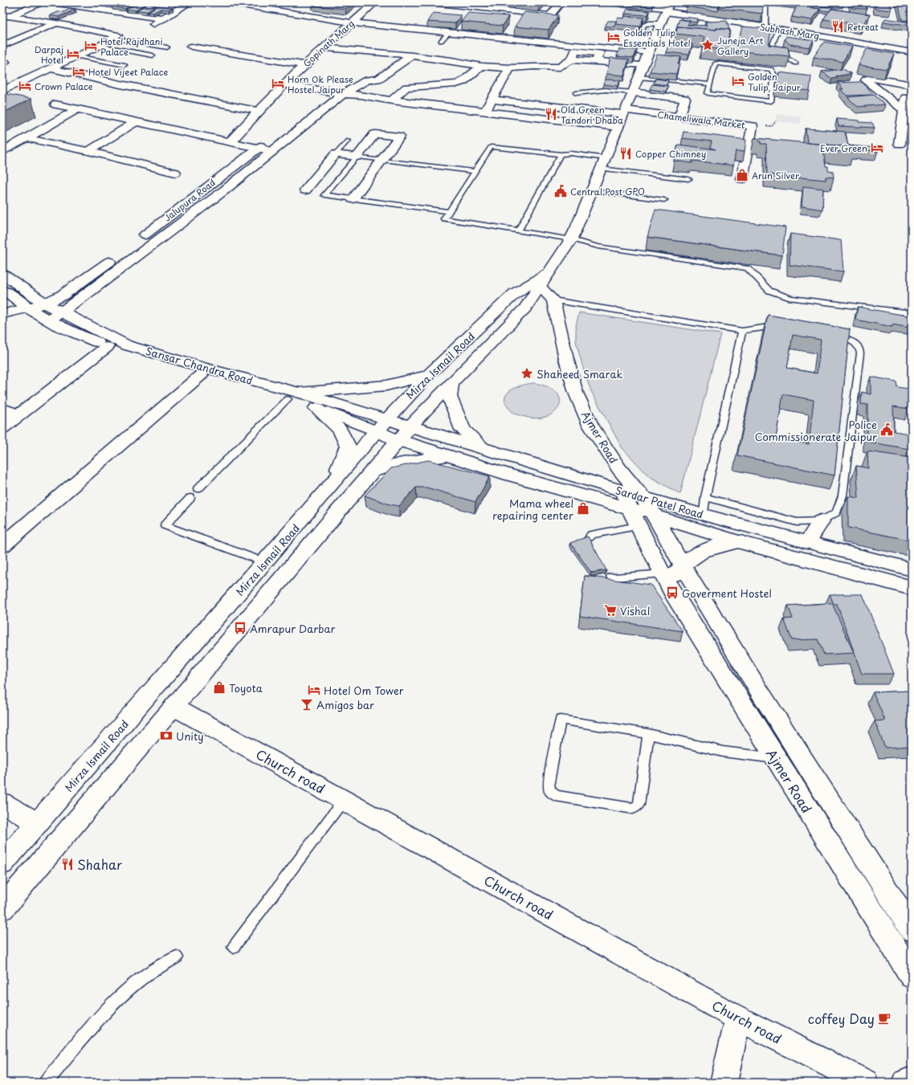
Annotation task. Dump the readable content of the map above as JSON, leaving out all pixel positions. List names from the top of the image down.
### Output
{
  "streets": {
    "main road": [
      "Subhash Marg",
      "Gopinath Marg",
      "Chameliwala Market",
      "Jalupura Road",
      "Sansar Chandra Road",
      "Mirza Ismail Road",
      "Ajmer Road",
      "Sardar Patel Road",
      "Church road"
    ]
  },
  "crossings": [
    ["Subhash Marg", "Mirza Ismail Road"],
    ["Chameliwala Market", "Mirza Ismail Road"],
    ["Jalupura Road", "Sansar Chandra Road"],
    ["Sansar Chandra Road", "Mirza Ismail Road"],
    ["Sansar Chandra Road", "Sardar Patel Road"],
    ["Mirza Ismail Road", "Sardar Patel Road"],
    ["Ajmer Road", "Sardar Patel Road"]
  ],
  "places": {
    "restaurant": [
      "Retreat",
      "Old Green Tandori Dhaba",
      "Copper Chimney",
      "Shahar"
    ],
    "hotel": [
      "Golden Tulip Essentials Hotel",
      "Hotel Rajdhani Palace",
      "Darpaj Hotel",
      "Hotel Vijeet Palace",
      "Golden Tulip, Jaipur",
      "Horn Ok Please Hostel Jaipur",
      "Crown Palace",
      "Ever Green",
      "Hotel Om Tower"
    ],
    "place": ["Juneja Art Gallery", "Shaheed Smarak"],
    "shop": ["Arun Silver", "Mama wheel repairing center", "Toyota"],
    "public building": ["Central Post GPO", "Police Commissionerate Jaipur"],
    "bus stop": ["Goverment Hostel", "Amrapur Darbar"],
    "supermarket": ["Vishal"],
    "bar": ["Amigos bar"],
    "bank": ["Unity"],
    "cafe": ["coffey Day"]
  }
}
